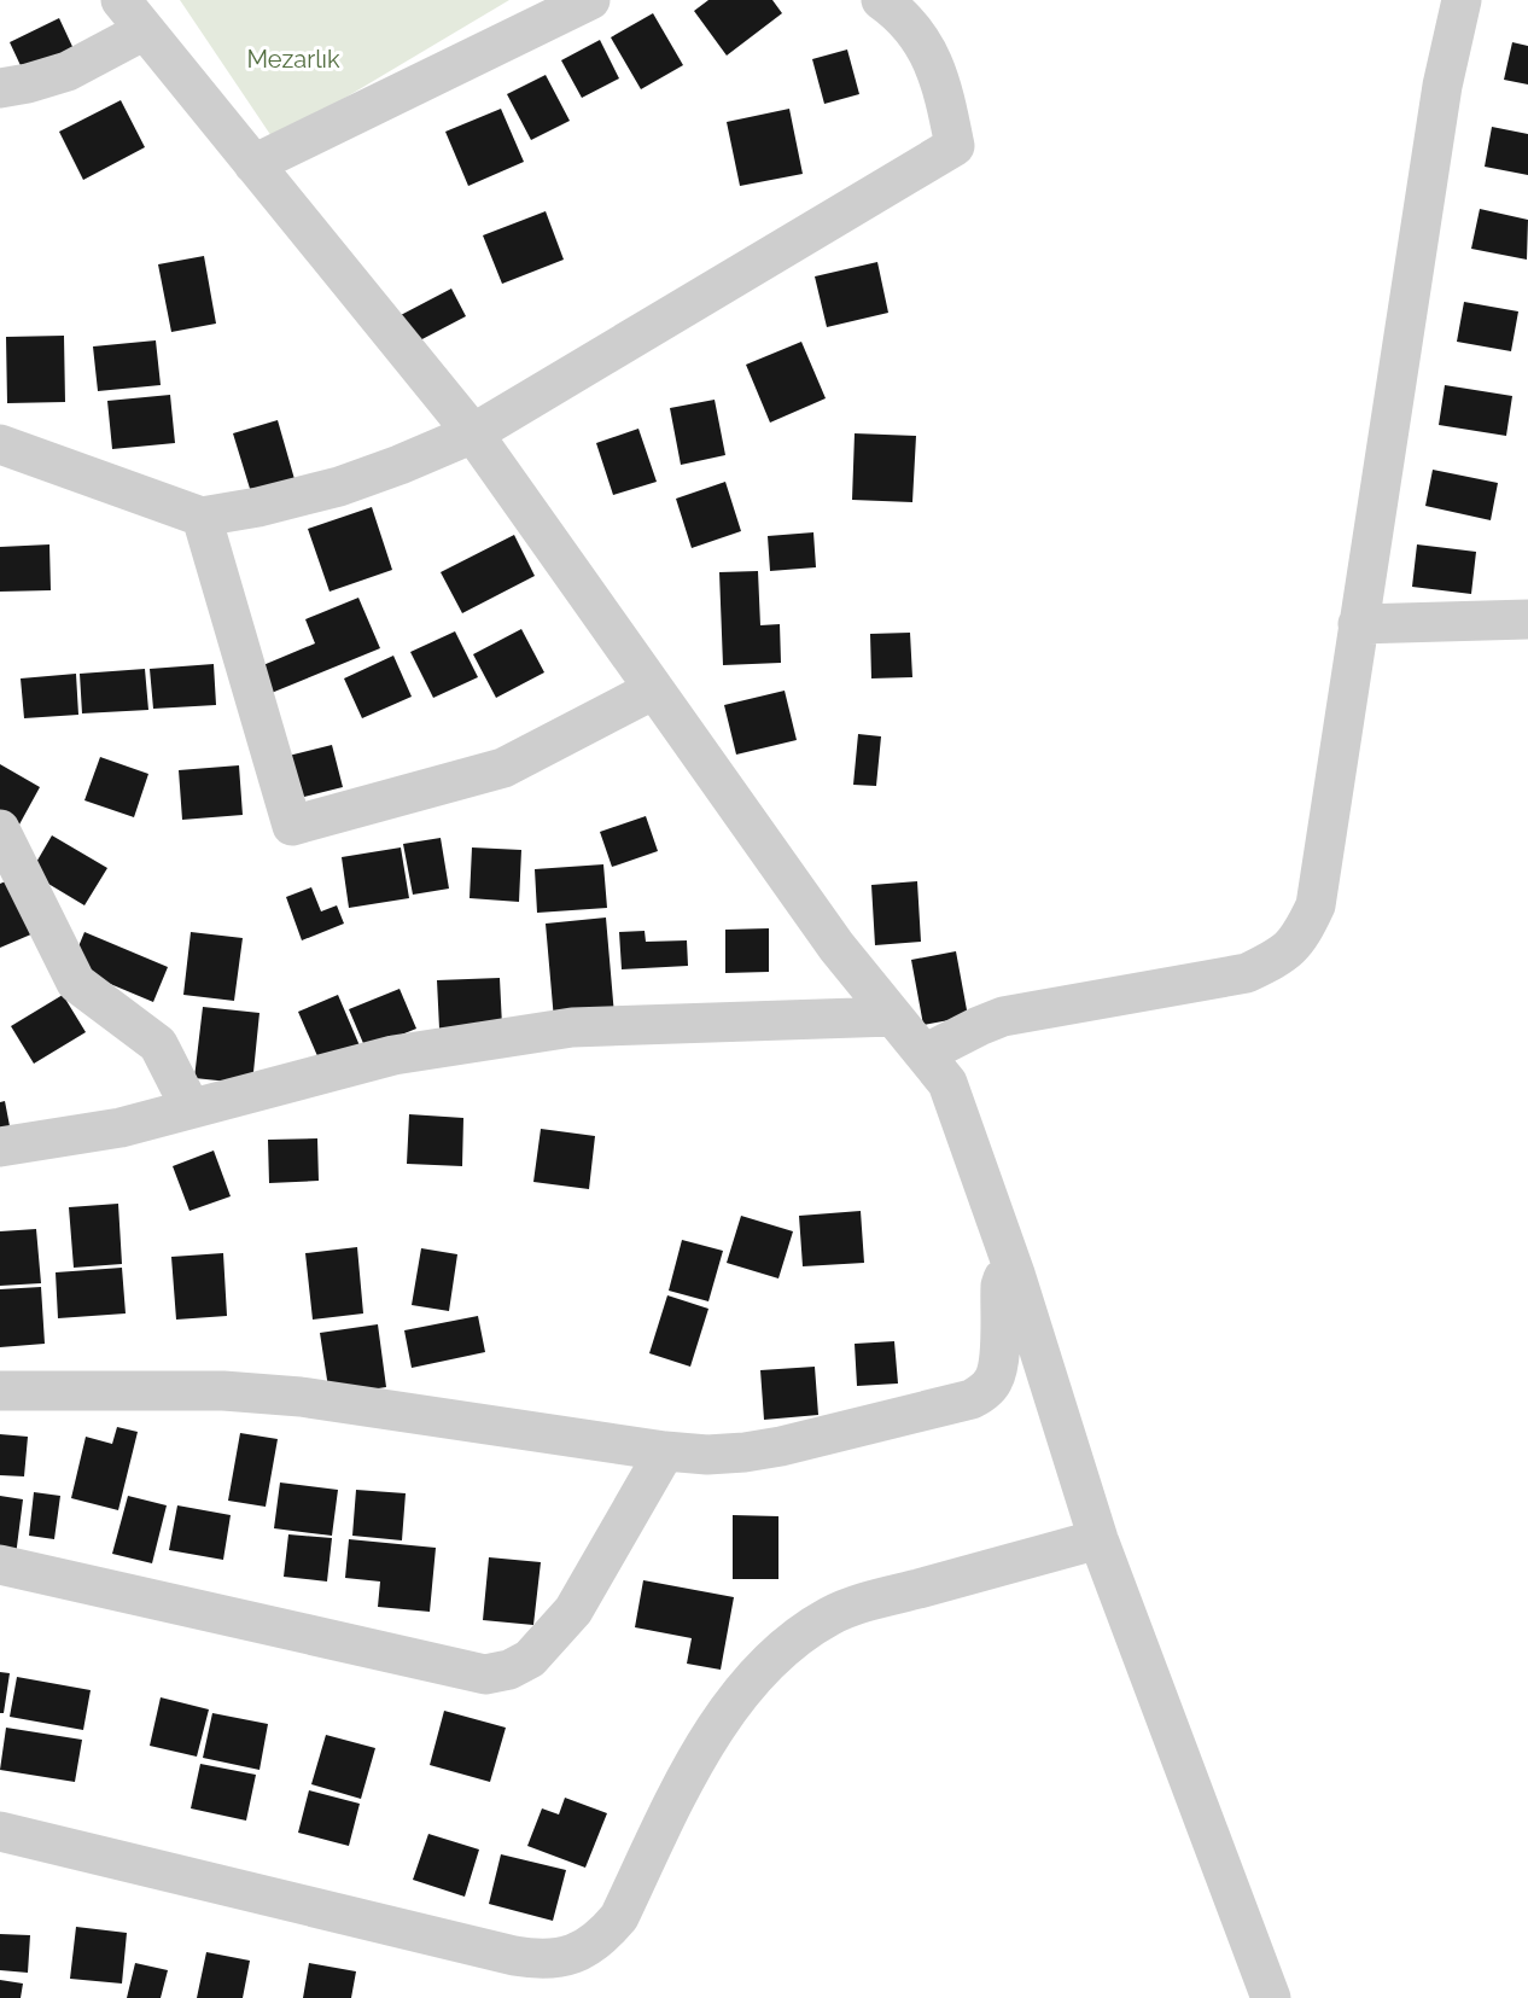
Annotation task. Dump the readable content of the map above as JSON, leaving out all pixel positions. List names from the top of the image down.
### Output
{
  "parks": ["Mezarlık"]
}
